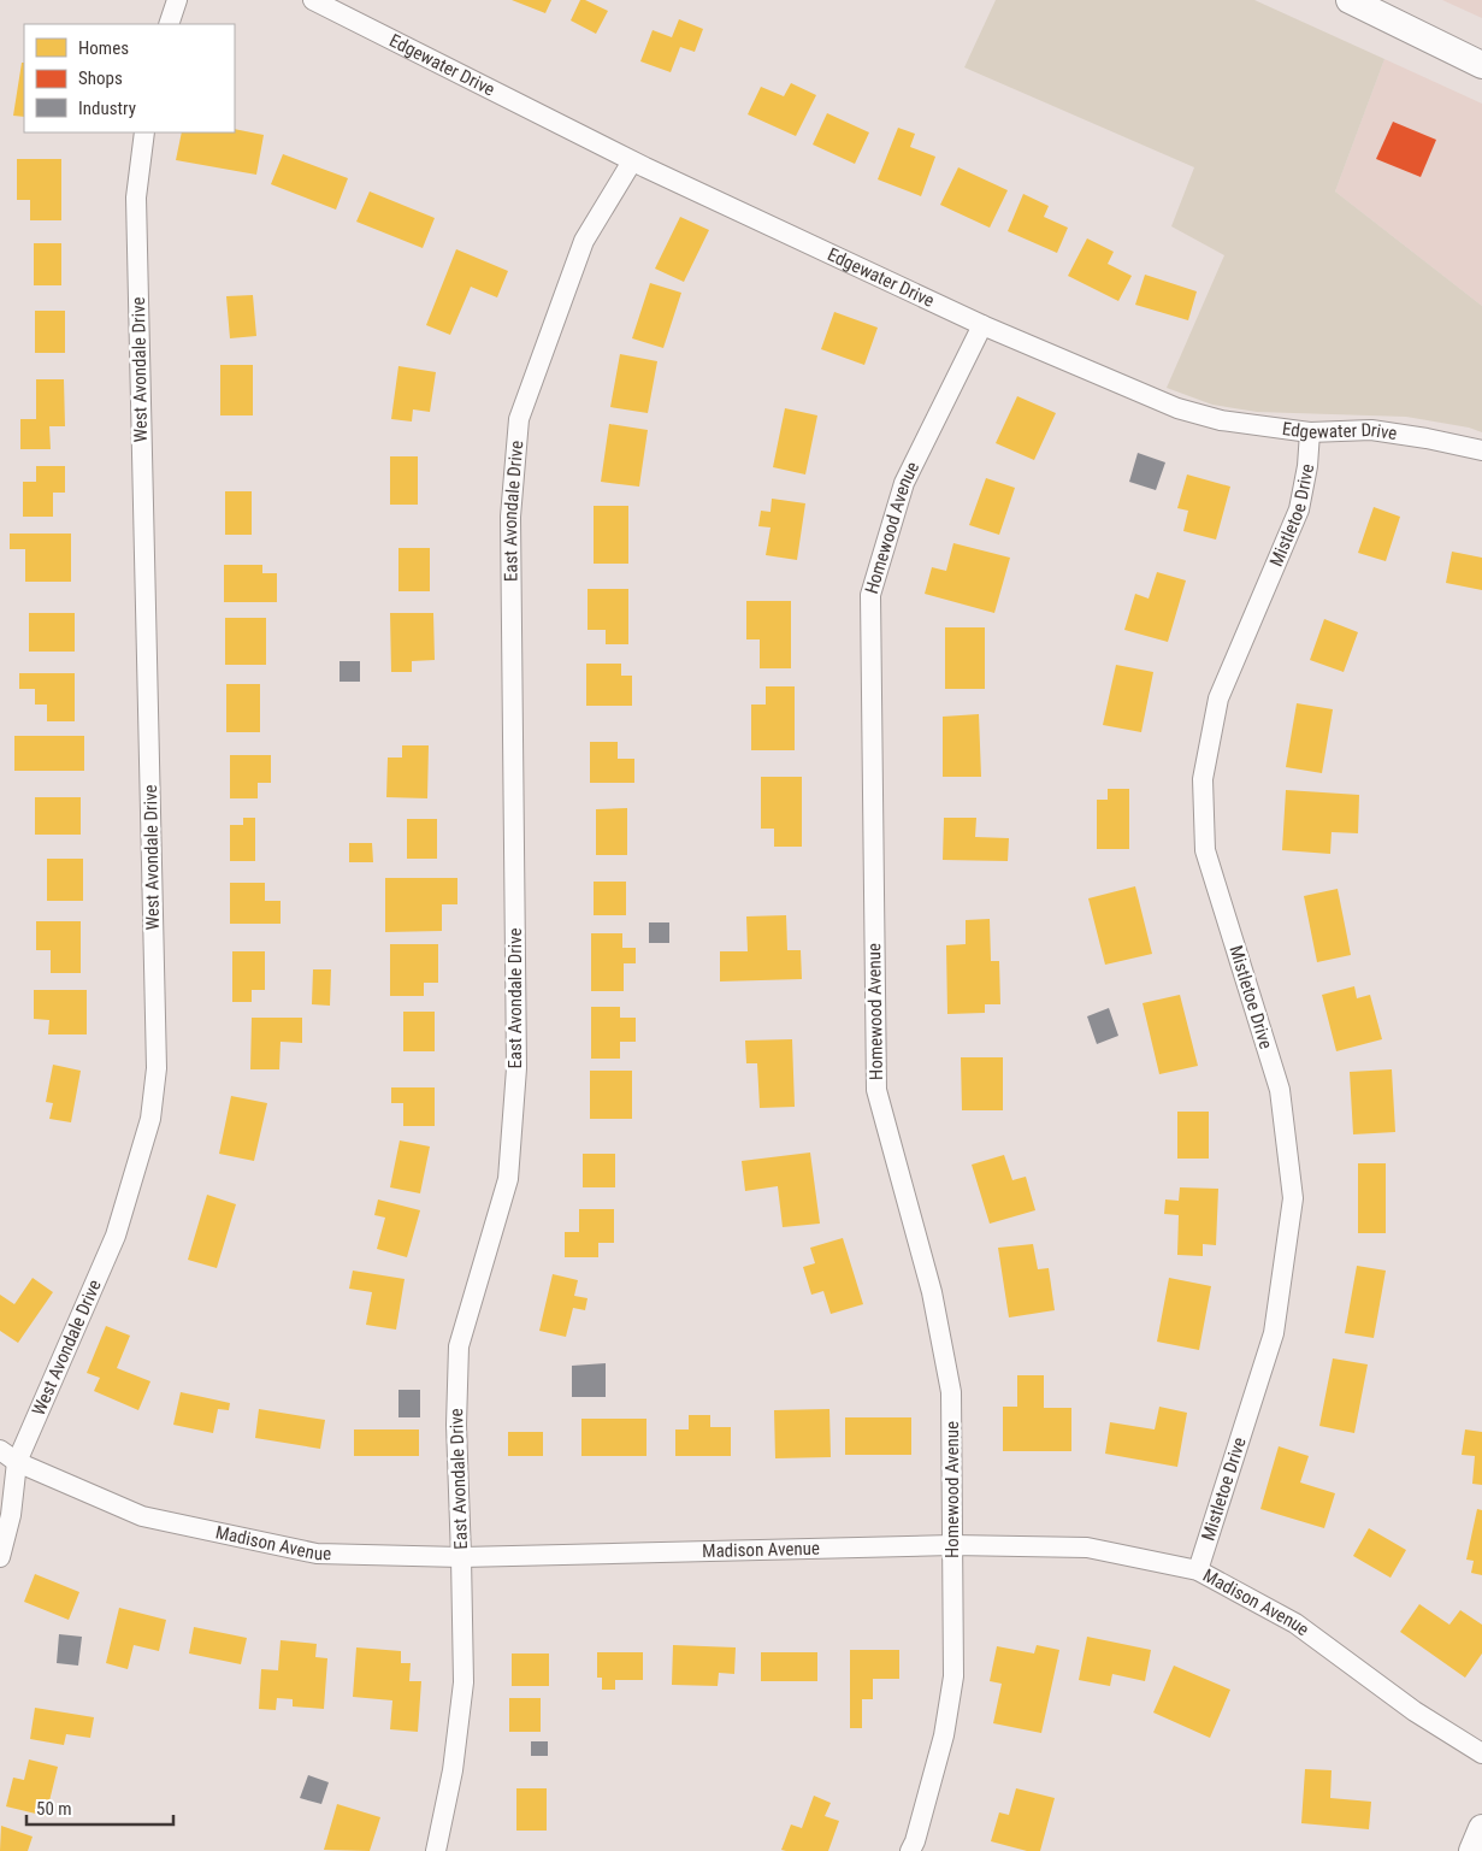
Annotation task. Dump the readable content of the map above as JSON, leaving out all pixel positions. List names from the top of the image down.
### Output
{
  "streets": {
    "street": [
      "Edgewater Drive",
      "West Avondale Drive",
      "East Avondale Drive",
      "Mistletoe Drive",
      "Homewood Avenue",
      "Madison Avenue"
    ]
  },
  "crossings": [
    ["Edgewater Drive", "East Avondale Drive"],
    ["Edgewater Drive", "Mistletoe Drive"],
    ["Edgewater Drive", "Homewood Avenue"],
    ["West Avondale Drive", "Madison Avenue"],
    ["East Avondale Drive", "Madison Avenue"],
    ["Mistletoe Drive", "Madison Avenue"],
    ["Homewood Avenue", "Madison Avenue"]
  ],
  "legend": ["Homes", "Shops", "Industry"],
  "scale_bar": "50 m"
}
